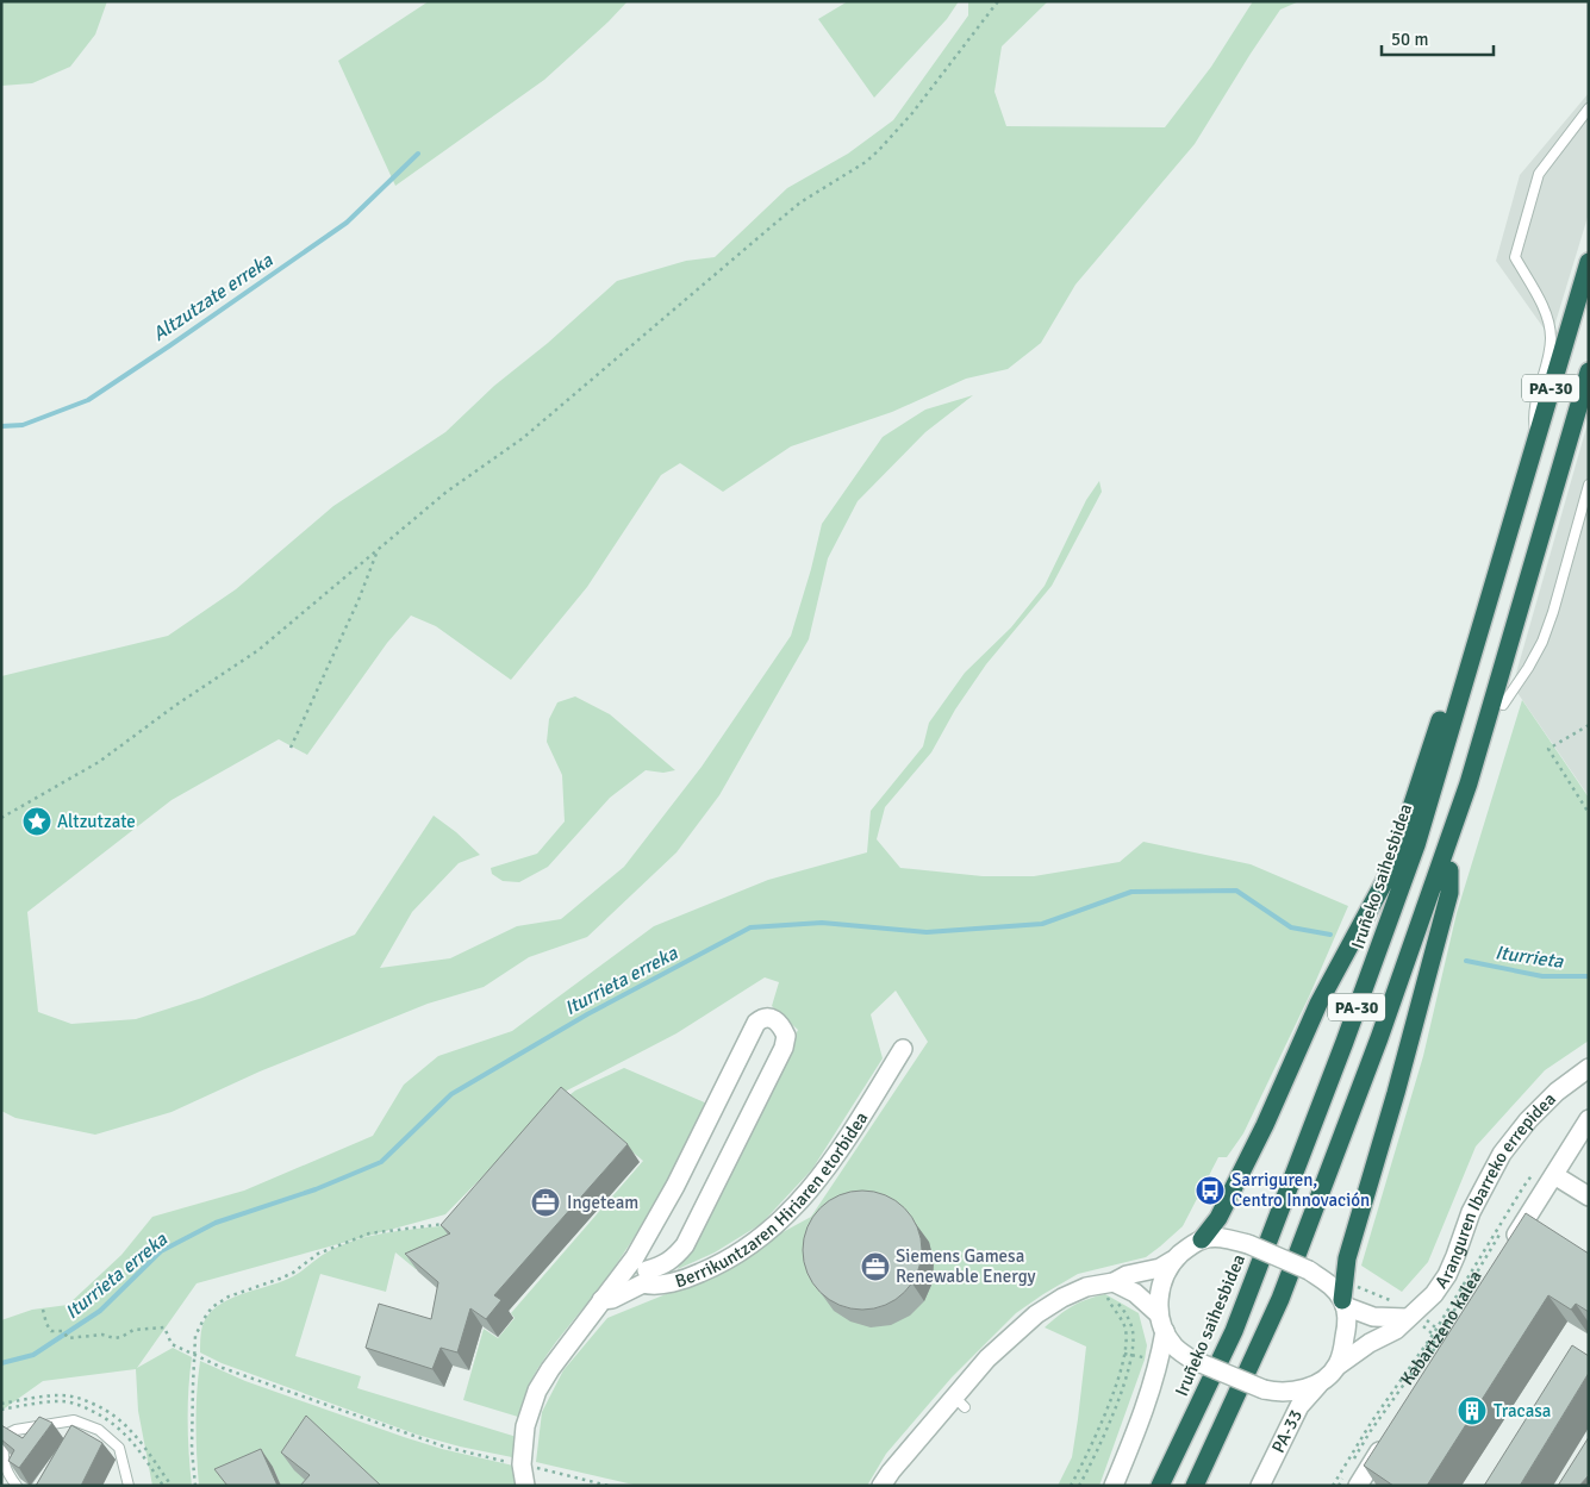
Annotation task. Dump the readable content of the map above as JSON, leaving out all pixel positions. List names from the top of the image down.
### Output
{
  "streets": {
    "highway": ["PA-30", "Iruñeko saihesbidea"],
    "street": ["Aranguren Ibarreko errepidea", "Berrikuntzaren Hiriaren etorbidea", "PA-33"],
    "path": ["Kabartzeno kalea"]
  },
  "crossings": [
    ["Aranguren Ibarreko errepidea", "PA-33"]
  ],
  "water": ["Altzutzate erreka", "Iturrieta", "Iturrieta erreka"],
  "places": {
    "place": ["Altzutzate"],
    "bus stop": ["Sarriguren, Centro Innovación"],
    "office": ["Ingeteam", "Siemens Gamesa Renewable Energy"],
    "building": ["Tracasa"]
  },
  "scale_bar": "50 m"
}
